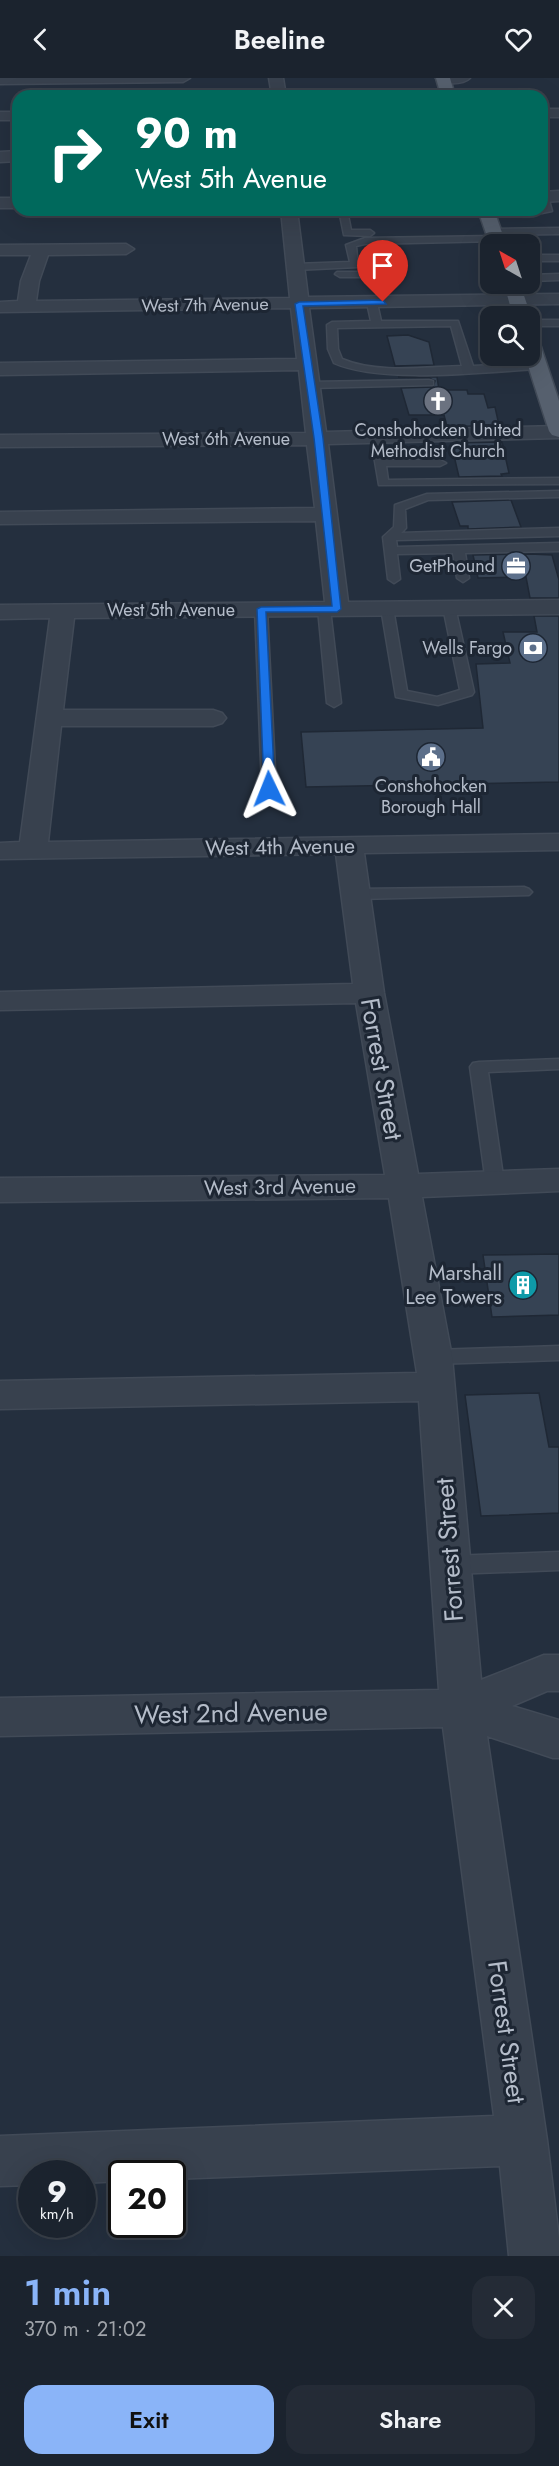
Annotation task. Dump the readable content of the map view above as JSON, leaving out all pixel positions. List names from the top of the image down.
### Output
{
  "streets": {
    "street": [
      "West 7th Avenue",
      "West 6th Avenue",
      "West 5th Avenue",
      "West 4th Avenue",
      "Forrest Street",
      "West 3rd Avenue",
      "West 2nd Avenue"
    ]
  },
  "crossings": [
    ["West 4th Avenue", "Forrest Street"],
    ["Forrest Street", "West 3rd Avenue"],
    ["Forrest Street", "West 2nd Avenue"]
  ],
  "places": {
    "church": ["Conshohocken United Methodist Church"],
    "office": ["GetPhound"],
    "bank": ["Wells Fargo"],
    "public building": ["Conshohocken Borough Hall"],
    "building": ["Marshall Lee Towers"]
  },
  "north": "top left",
  "page": {
    "header": "Beeline",
    "turn": ["90 m", "West 5th Avenue"],
    "speed": "9 km/h",
    "limit": "20",
    "heading": ["1 min", "370 m · 21:02"],
    "buttons": ["Exit", "Share"]
  }
}
